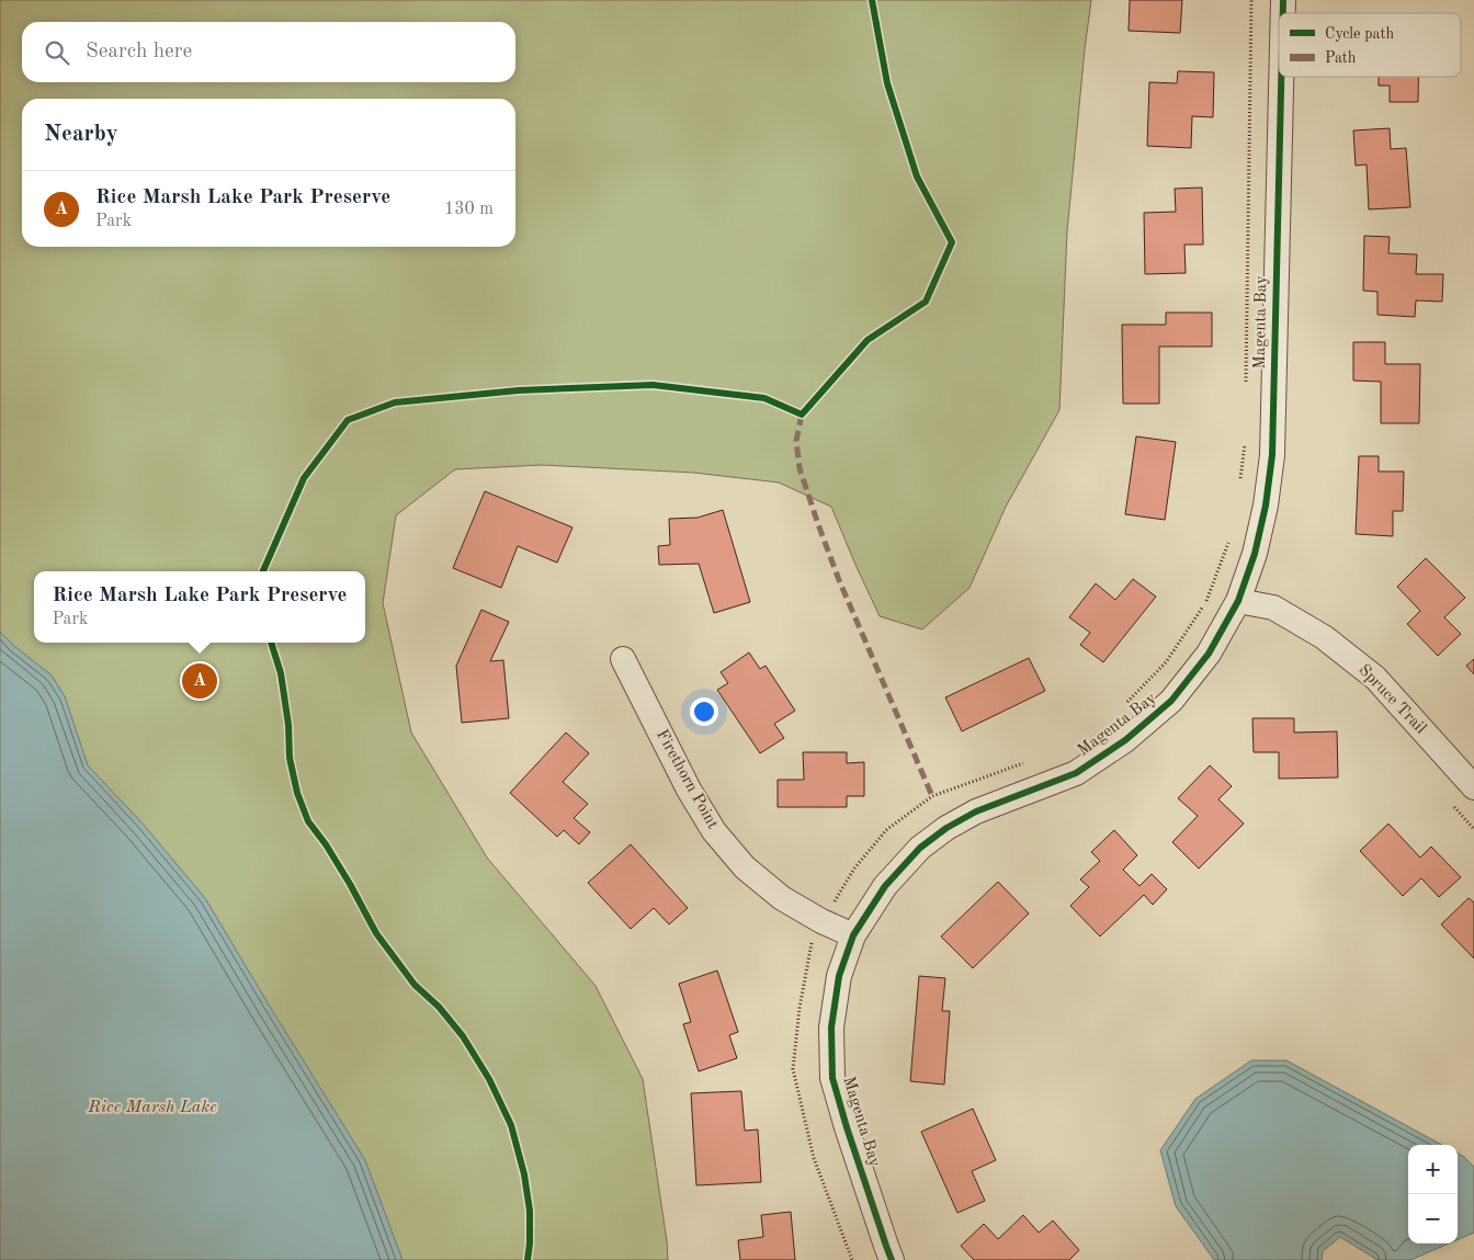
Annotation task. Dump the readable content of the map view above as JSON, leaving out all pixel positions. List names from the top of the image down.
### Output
{
  "streets": {
    "street": ["Magenta Bay", "Spruce Trail", "Firethorn Point"]
  },
  "crossings": [
    ["Magenta Bay", "Spruce Trail"],
    ["Magenta Bay", "Firethorn Point"]
  ],
  "water": ["Rice Marsh Lake"],
  "legend": ["Cycle path", "Path"],
  "page": {
    "search": "Search here",
    "heading": "Nearby",
    "list": [
      {
        "mark": "A",
        "name": "Rice Marsh Lake Park Preserve",
        "note": "Park",
        "value": "130 m"
      }
    ],
    "popup": ["Rice Marsh Lake Park Preserve", "Park"],
    "pins": "A",
    "map_buttons": ["+", "−"]
  }
}
